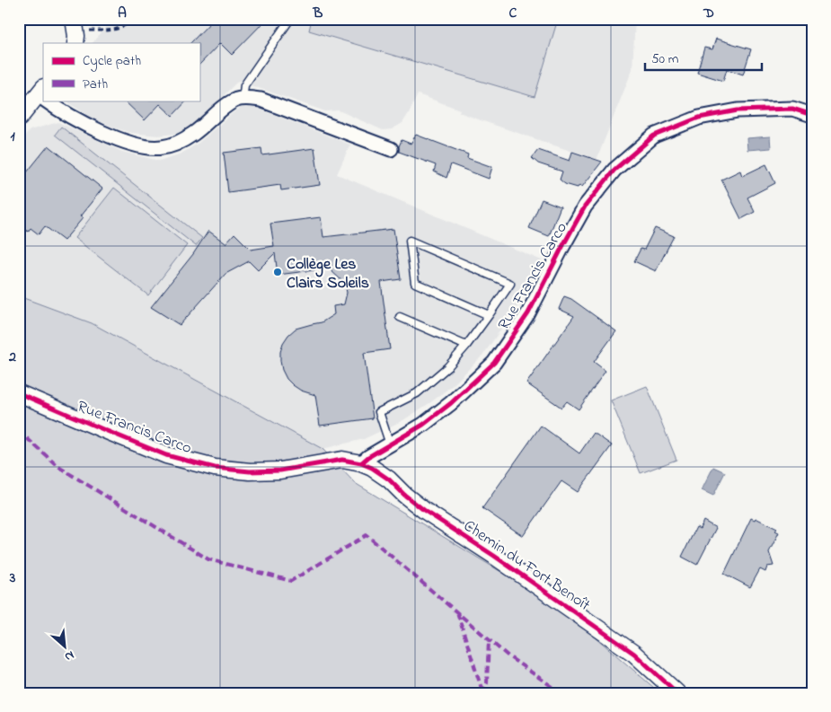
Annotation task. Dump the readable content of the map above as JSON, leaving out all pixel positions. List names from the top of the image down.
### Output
{
  "streets": {
    "street": ["Rue Francis Carco", "Chemin du Fort Benoît"]
  },
  "crossings": [
    ["Rue Francis Carco", "Chemin du Fort Benoît"]
  ],
  "places": ["Collège Les Clairs Soleils"],
  "legend": ["Cycle path", "Path"],
  "scale_bar": "50 m",
  "north": "bottom right",
  "grid": {
    "columns": [
      "A",
      "B",
      "C",
      "D"
    ],
    "rows": ["1", "2", "3"]
  }
}
